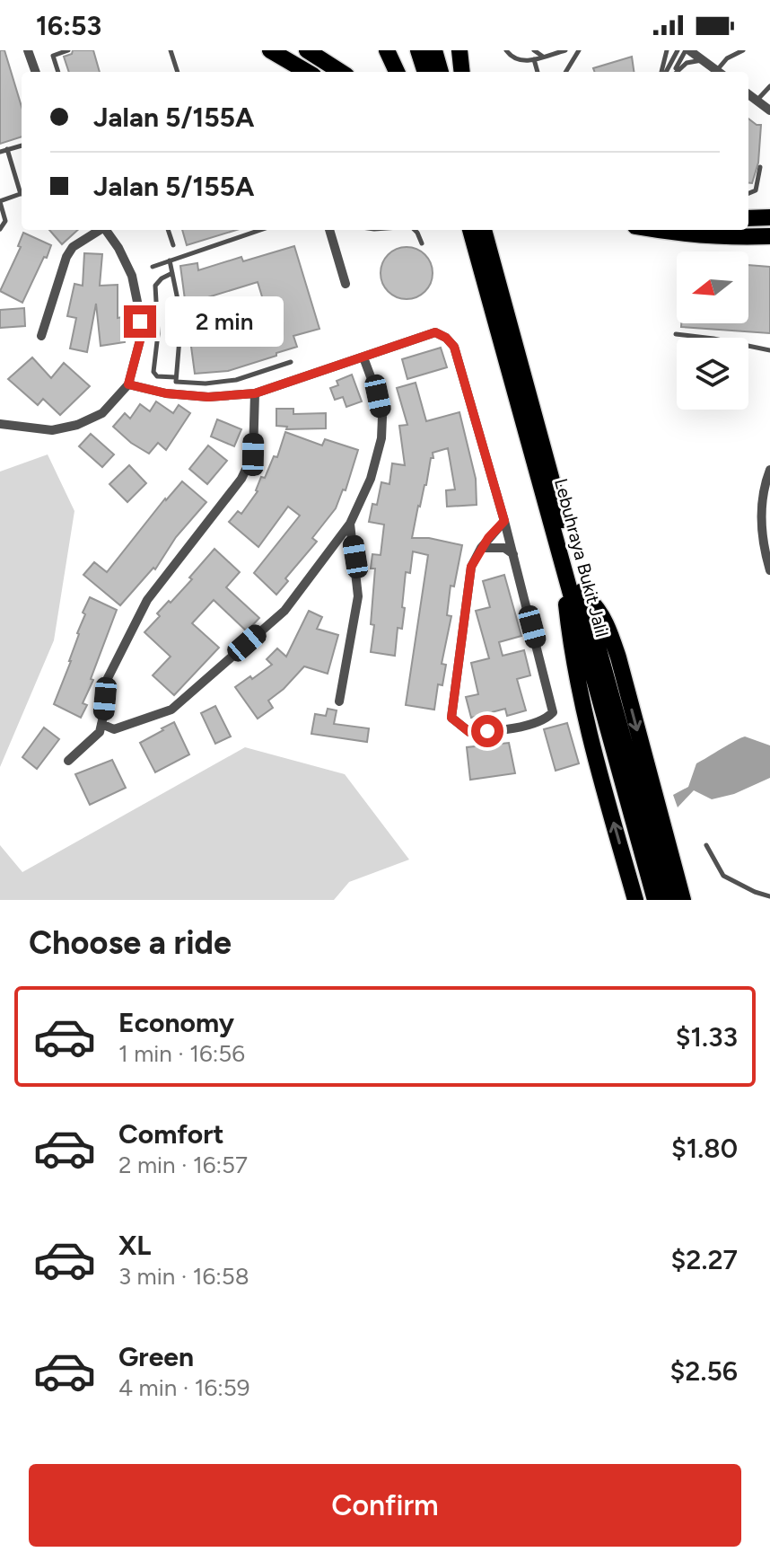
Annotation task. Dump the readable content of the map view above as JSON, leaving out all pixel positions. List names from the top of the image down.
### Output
{
  "streets": {
    "highway": ["Lebuhraya Bukit Jalil"]
  },
  "north": "left",
  "page": {
    "status": "16:53",
    "banner": ["Jalan 5/155A", "Jalan 5/155A"],
    "bubble": "2 min",
    "heading": "Choose a ride",
    "list": [
      {
        "name": "Economy",
        "note": "1 min · 16:56",
        "value": "$1.33"
      },
      {
        "name": "Comfort",
        "note": "2 min · 16:57",
        "value": "$1.80"
      },
      {
        "name": "XL",
        "note": "3 min · 16:58",
        "value": "$2.27"
      },
      {
        "name": "Green",
        "note": "4 min · 16:59",
        "value": "$2.56"
      }
    ],
    "buttons": "Confirm"
  }
}
